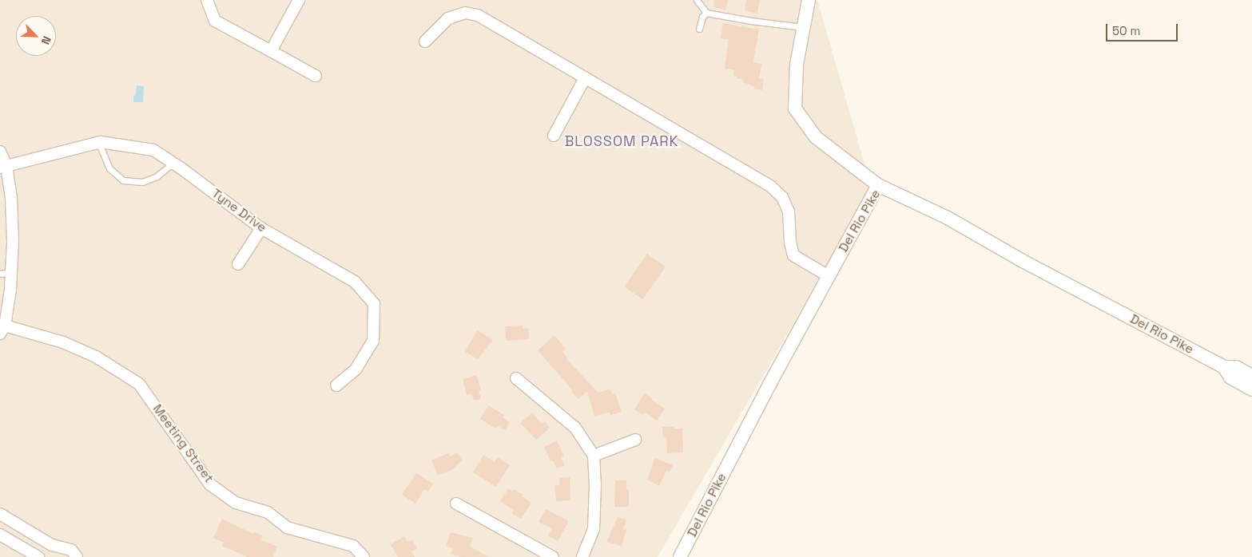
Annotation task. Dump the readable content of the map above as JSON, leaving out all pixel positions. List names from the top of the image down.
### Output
{
  "streets": {
    "street": ["Tyne Drive", "Del Rio Pike", "Meeting Street"]
  },
  "districts": ["BLOSSOM PARK"],
  "scale_bar": "50 m",
  "north": "bottom right"
}
